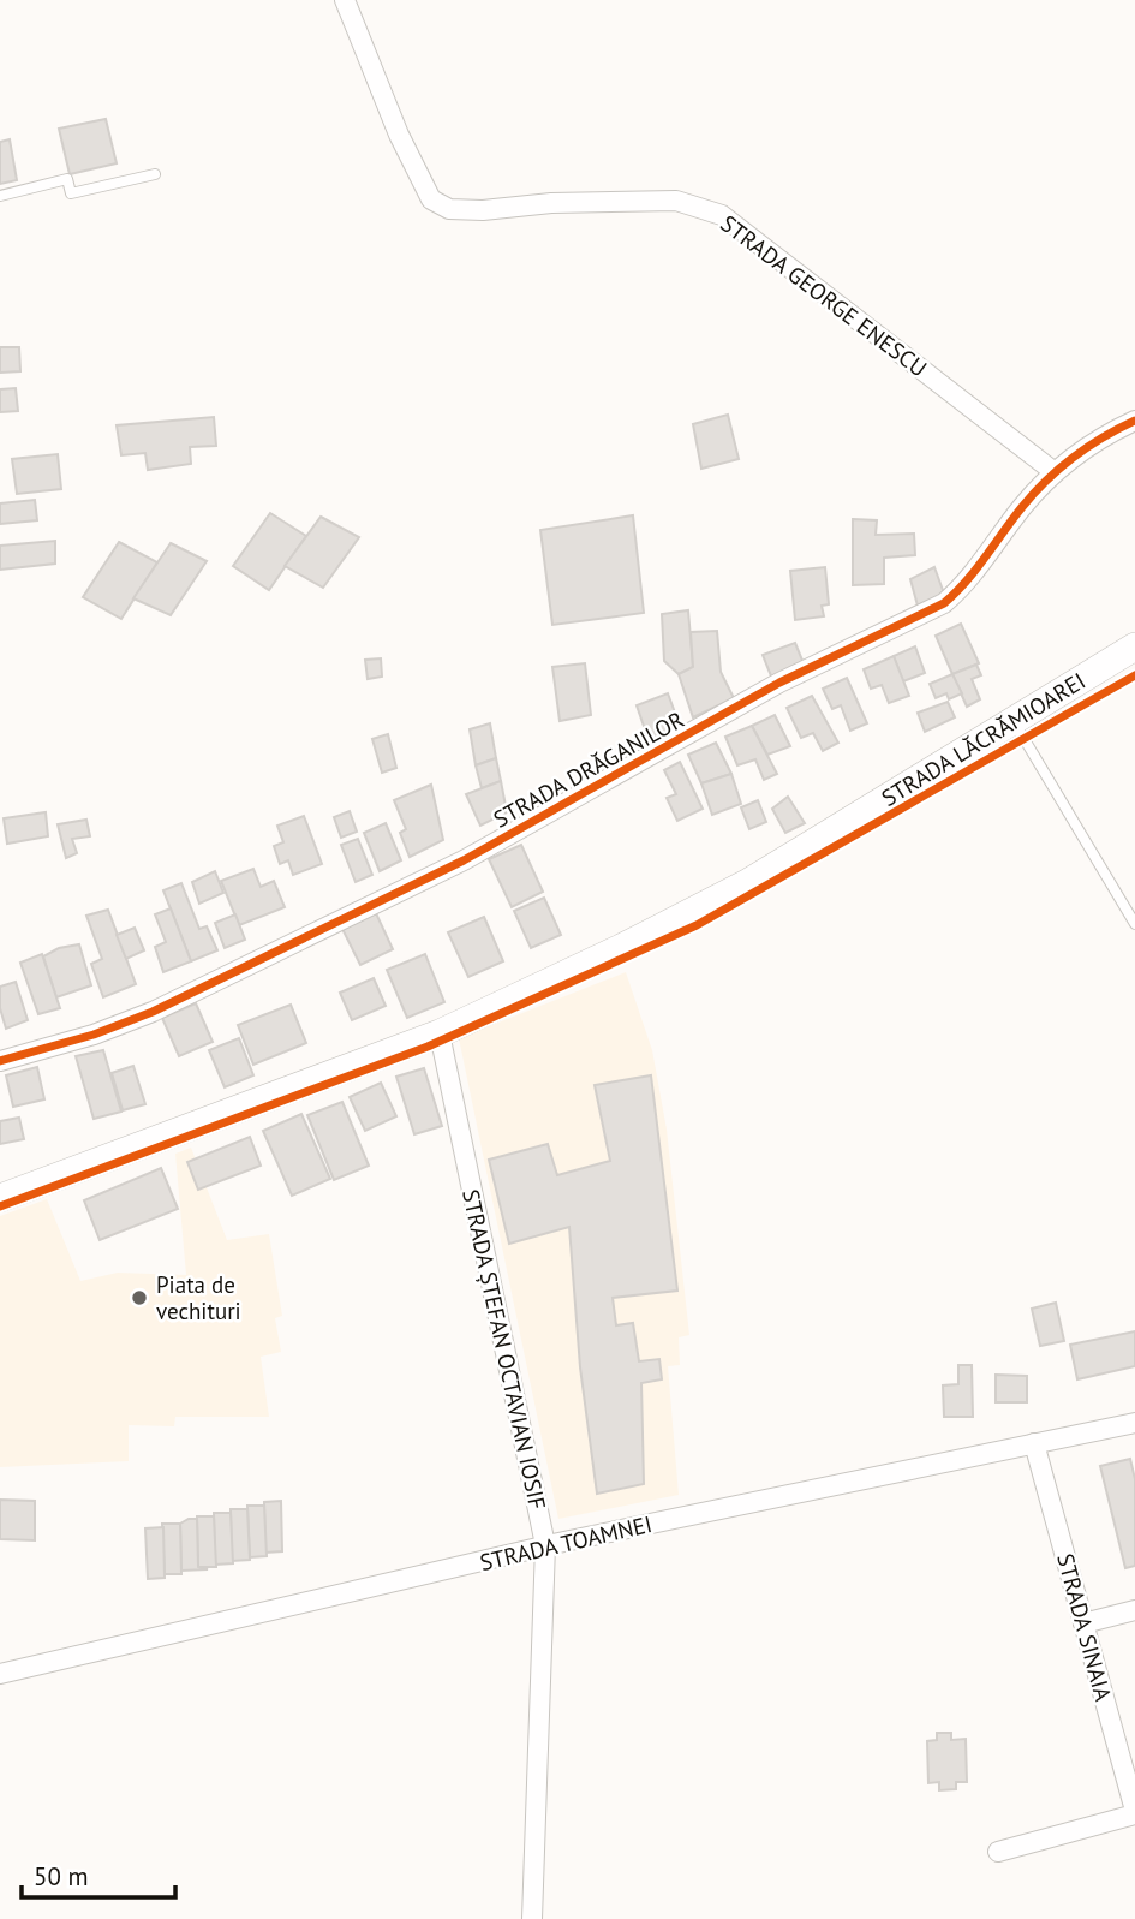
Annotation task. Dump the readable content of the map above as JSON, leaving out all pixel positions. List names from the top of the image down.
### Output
{
  "streets": {
    "main road": ["STRADA LĂCRĂMIOAREI"],
    "street": [
      "STRADA GEORGE ENESCU",
      "STRADA DRĂGANILOR",
      "STRADA ȘTEFAN OCTAVIAN IOSIF",
      "STRADA TOAMNEI",
      "STRADA SINAIA"
    ]
  },
  "crossings": [
    ["STRADA GEORGE ENESCU", "STRADA DRĂGANILOR"],
    ["STRADA LĂCRĂMIOAREI", "STRADA ȘTEFAN OCTAVIAN IOSIF"],
    ["STRADA ȘTEFAN OCTAVIAN IOSIF", "STRADA TOAMNEI"],
    ["STRADA TOAMNEI", "STRADA SINAIA"]
  ],
  "places": ["Piata de vechituri"],
  "scale_bar": "50 m"
}
